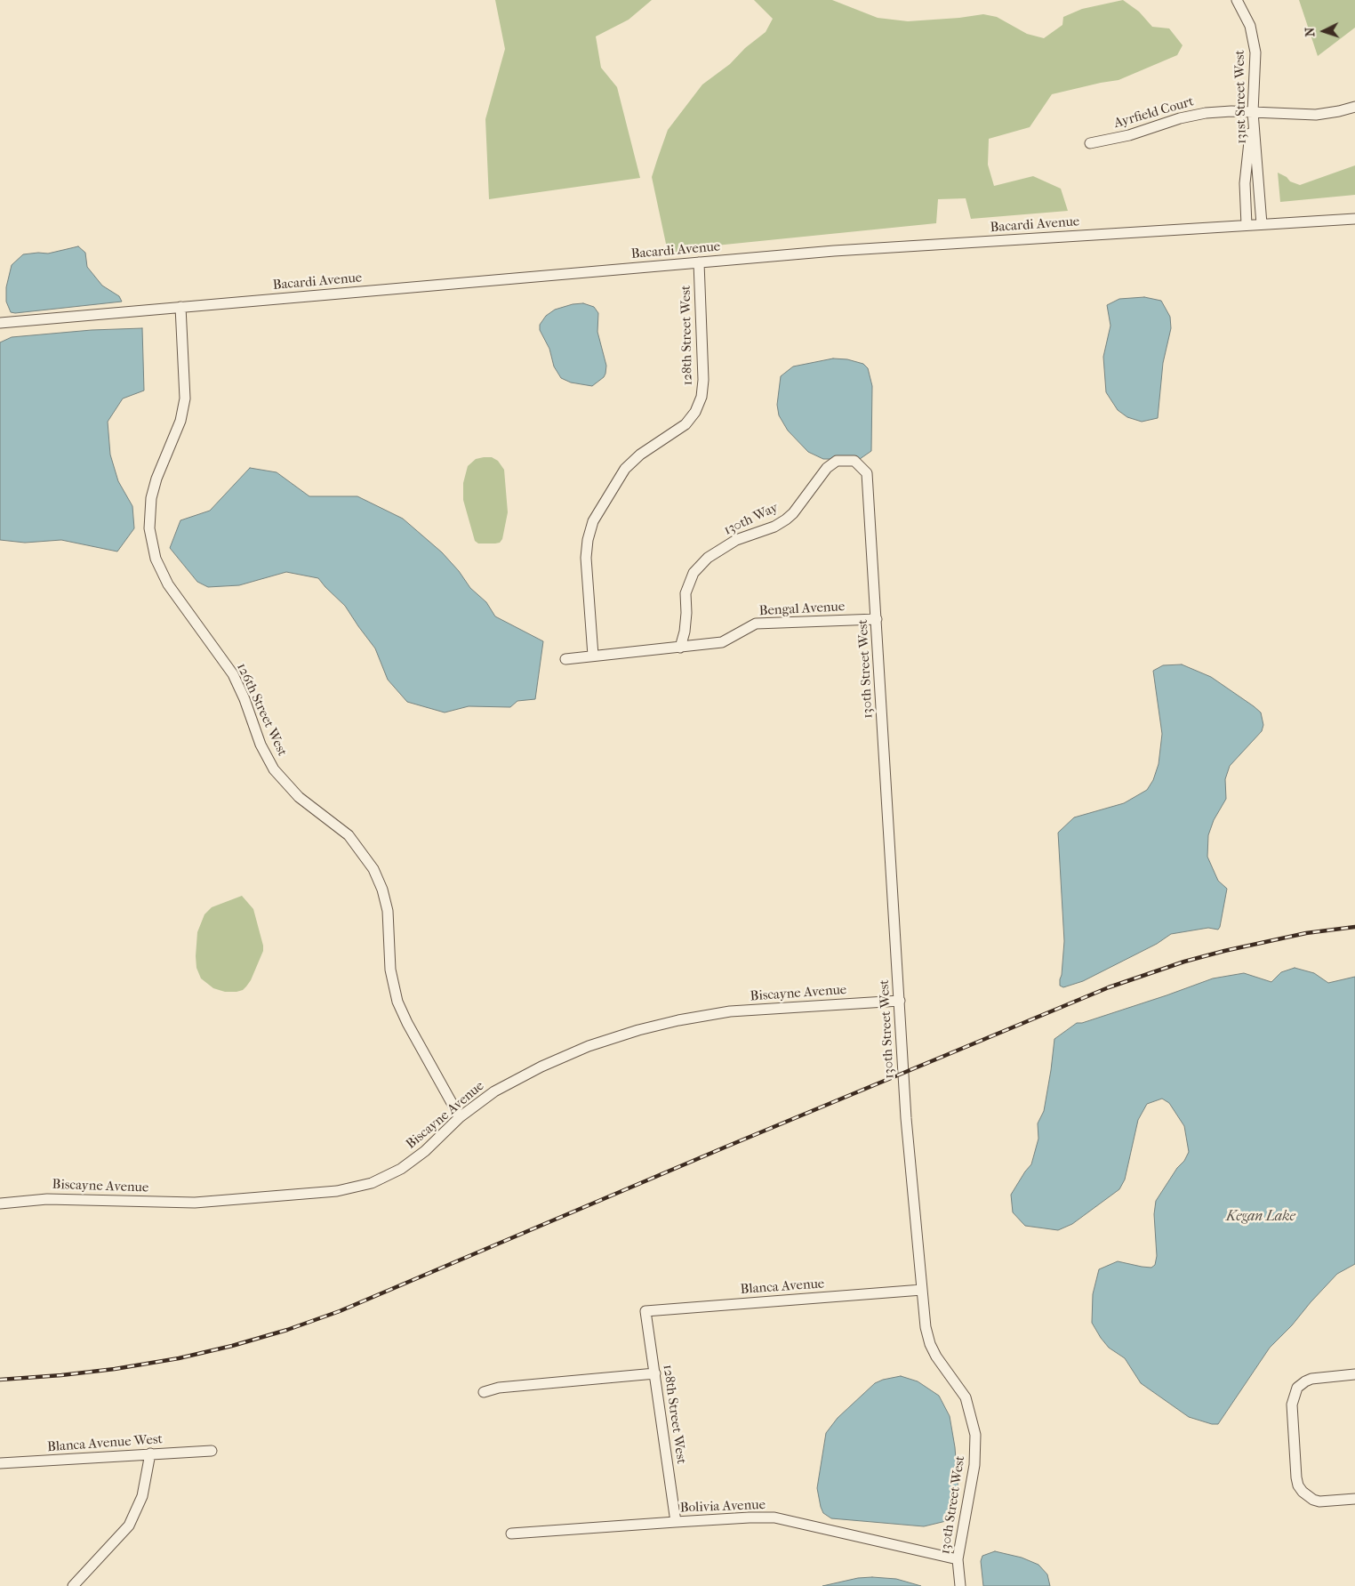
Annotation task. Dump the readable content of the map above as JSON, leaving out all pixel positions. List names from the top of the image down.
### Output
{
  "streets": {
    "street": [
      "131st Street West",
      "Ayrfield Court",
      "Bacardi Avenue",
      "128th Street West",
      "130th Way",
      "Bengal Avenue",
      "130th Street West",
      "126th Street West",
      "Biscayne Avenue",
      "Blanca Avenue",
      "Blanca Avenue West",
      "Bolivia Avenue"
    ]
  },
  "crossings": [
    ["131st Street West", "Ayrfield Court"],
    ["131st Street West", "Bacardi Avenue"],
    ["Bacardi Avenue", "128th Street West"],
    ["Bacardi Avenue", "126th Street West"],
    ["128th Street West", "Bengal Avenue"],
    ["128th Street West", "Blanca Avenue"],
    ["128th Street West", "Bolivia Avenue"],
    ["130th Way", "Bengal Avenue"],
    ["130th Way", "130th Street West"],
    ["Bengal Avenue", "130th Street West"],
    ["130th Street West", "Biscayne Avenue"],
    ["130th Street West", "Blanca Avenue"],
    ["130th Street West", "Bolivia Avenue"],
    ["126th Street West", "Biscayne Avenue"]
  ],
  "water": ["Kegan Lake"],
  "north": "left"
}
